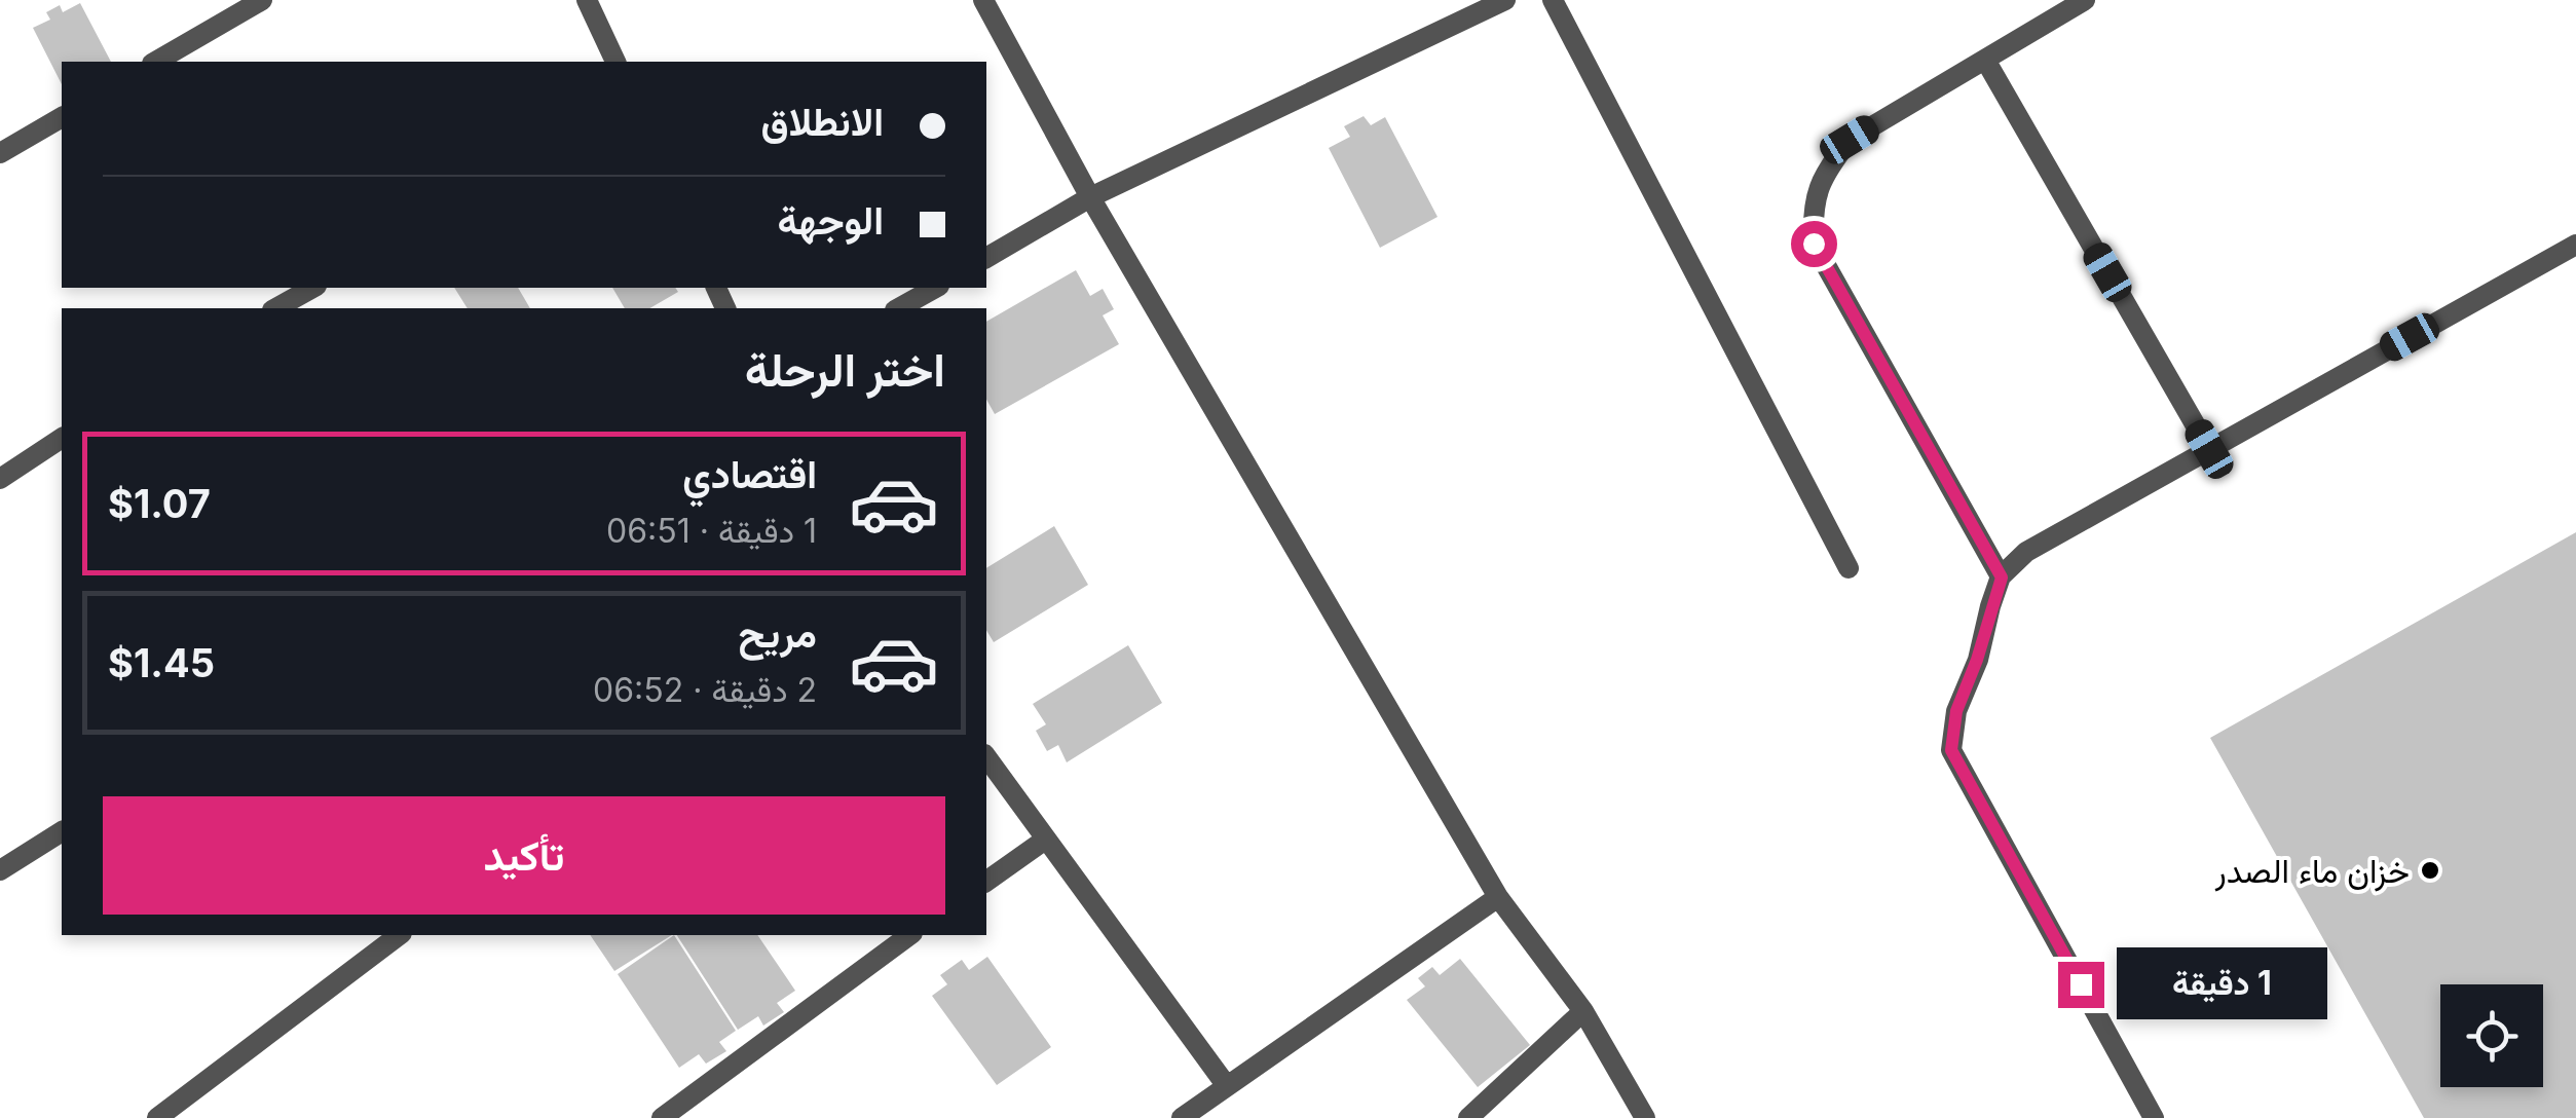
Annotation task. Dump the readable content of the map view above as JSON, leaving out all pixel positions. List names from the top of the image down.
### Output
{
  "places": ["خزان ماء الصدر"],
  "page": {
    "banner": ["الانطلاق", "الوجهة"],
    "heading": "اختر الرحلة",
    "list": [
      {
        "name": "اقتصادي",
        "note": "1 دقيقة · 06:51",
        "value": "$1.07"
      },
      {
        "name": "مريح",
        "note": "2 دقيقة · 06:52",
        "value": "$1.45"
      }
    ],
    "buttons": "تأكيد",
    "bubble": "1 دقيقة"
  }
}
